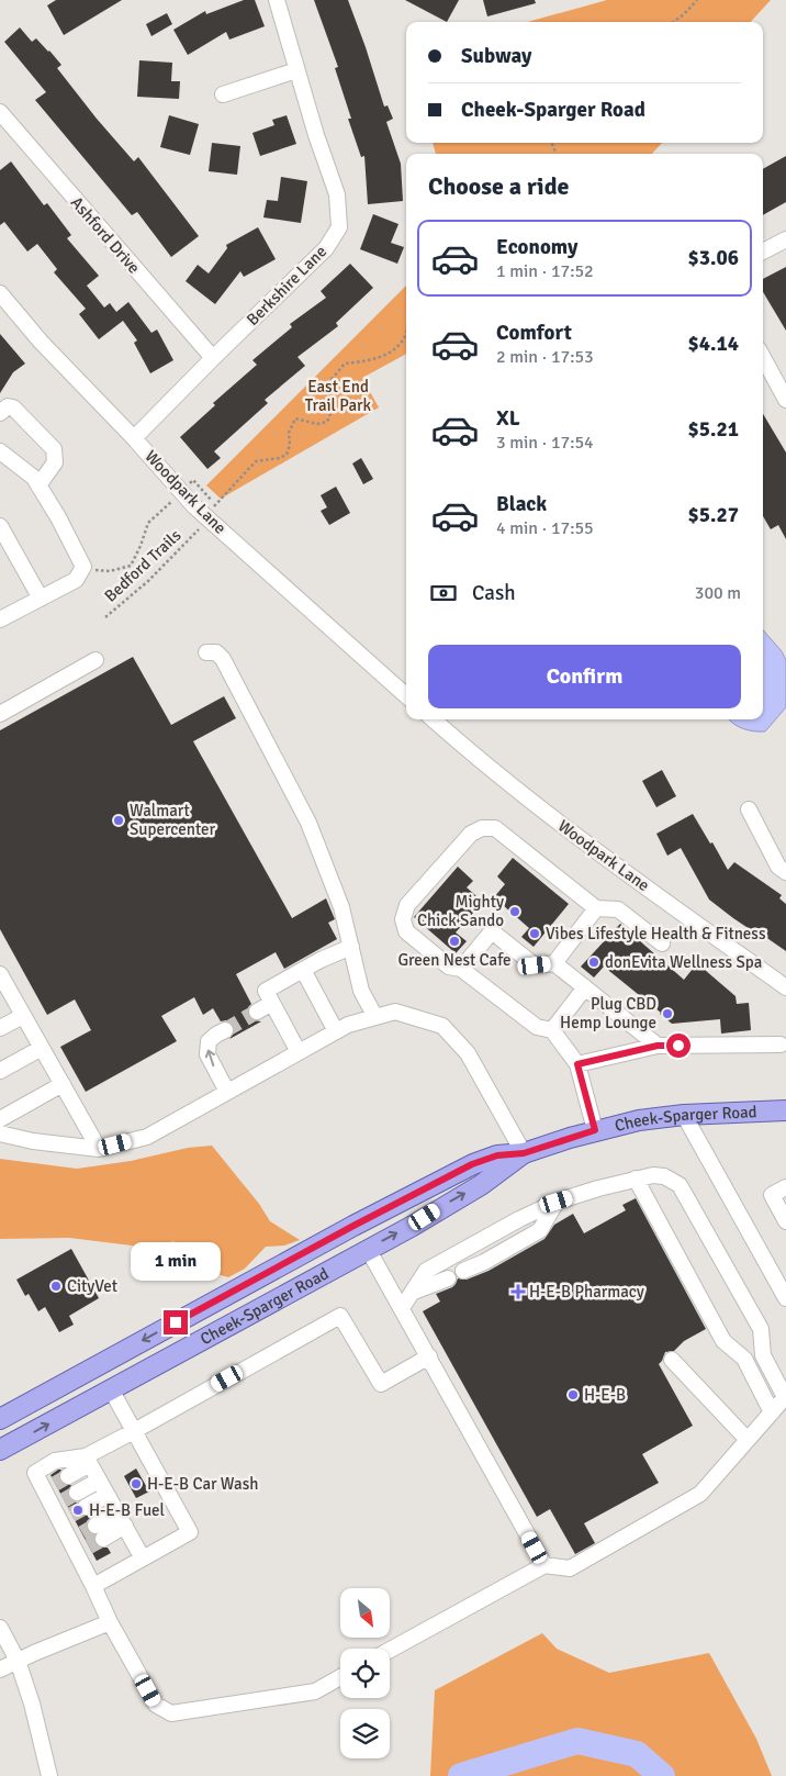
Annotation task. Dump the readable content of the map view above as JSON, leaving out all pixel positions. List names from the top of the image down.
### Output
{
  "streets": {
    "main road": ["Cheek-Sparger Road"],
    "street": ["Ashford Drive", "Berkshire Lane", "Woodpark Lane"],
    "path": ["Bedford Trails"]
  },
  "crossings": [
    ["Ashford Drive", "Berkshire Lane"],
    ["Berkshire Lane", "Woodpark Lane"],
    ["Woodpark Lane", "Bedford Trails"]
  ],
  "parks": ["East End Trail Park"],
  "places": {
    "other": [
      "Walmart Supercenter",
      "Mighty Chick Sando",
      "Vibes Lifestyle Health & Fitness",
      "Green Nest Cafe",
      "donEvita Wellness Spa",
      "Plug CBD Hemp Lounge",
      "CityVet",
      "H-E-B",
      "H-E-B Car Wash",
      "H-E-B Fuel"
    ],
    "health": ["H-E-B Pharmacy"]
  },
  "north": "bottom right",
  "page": {
    "banner": ["Subway", "Cheek-Sparger Road"],
    "heading": "Choose a ride",
    "list": [
      {
        "name": "Economy",
        "note": "1 min · 17:52",
        "value": "$3.06"
      },
      {
        "name": "Comfort",
        "note": "2 min · 17:53",
        "value": "$4.14"
      },
      {
        "name": "XL",
        "note": "3 min · 17:54",
        "value": "$5.21"
      },
      {
        "name": "Black",
        "note": "4 min · 17:55",
        "value": "$5.27"
      }
    ],
    "pay": ["Cash", "300 m"],
    "buttons": "Confirm",
    "bubble": "1 min"
  }
}
